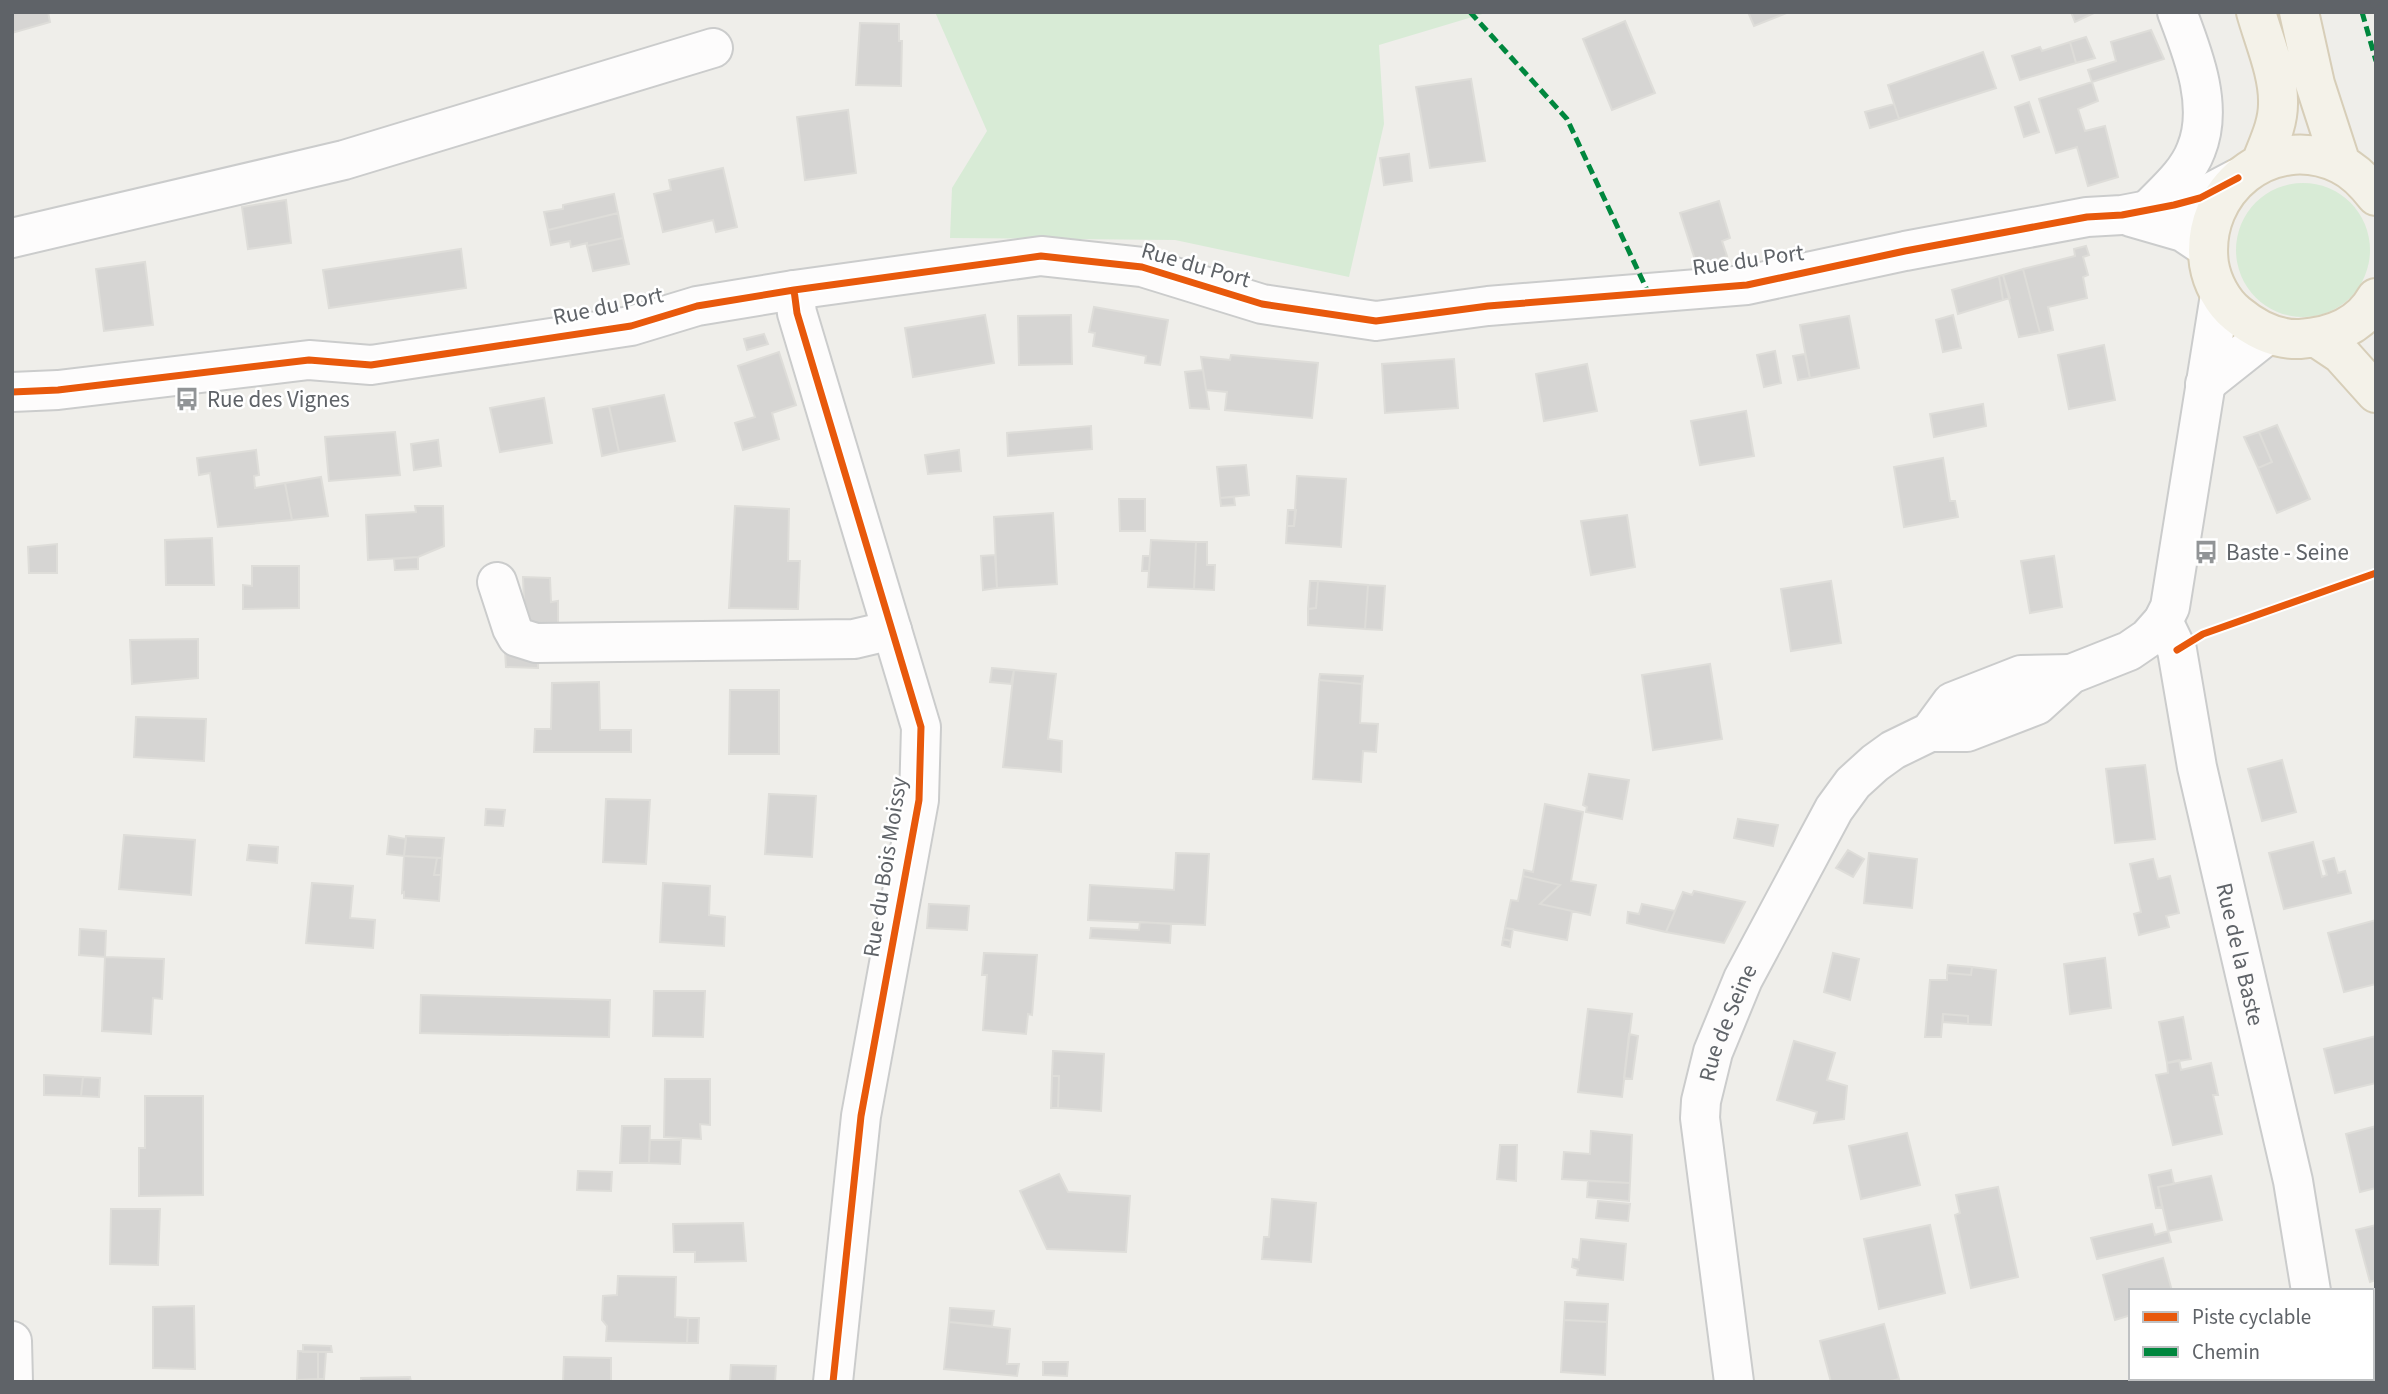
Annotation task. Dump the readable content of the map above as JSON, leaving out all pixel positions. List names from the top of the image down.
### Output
{
  "streets": {
    "street": [
      "Rue du Port",
      "Rue du Bois Moissy",
      "Rue de la Baste",
      "Rue de Seine"
    ]
  },
  "crossings": [
    ["Rue du Port", "Rue du Bois Moissy"],
    ["Rue de la Baste", "Rue de Seine"]
  ],
  "places": {
    "bus stop": ["Rue des Vignes", "Baste - Seine"]
  },
  "legend": ["Piste cyclable", "Chemin"]
}
